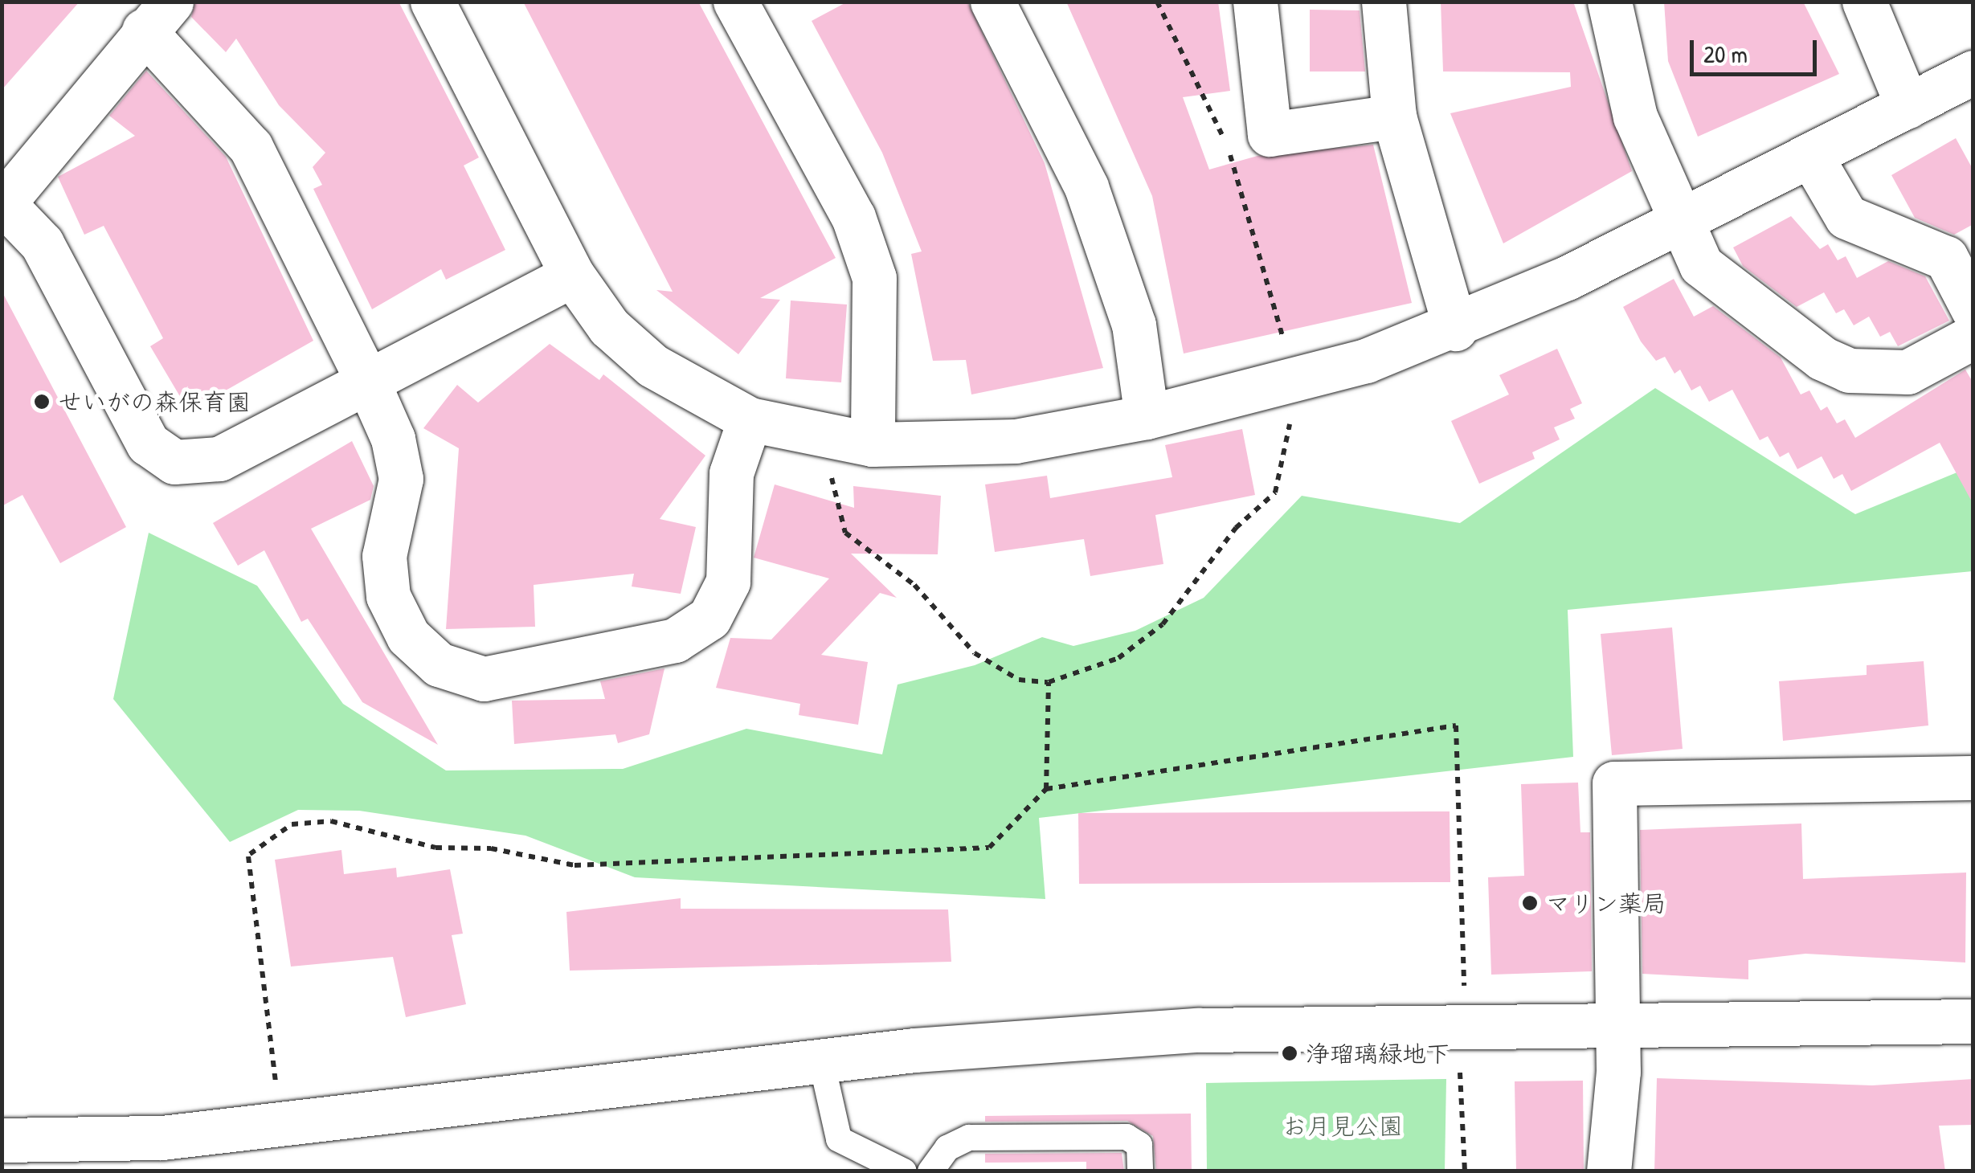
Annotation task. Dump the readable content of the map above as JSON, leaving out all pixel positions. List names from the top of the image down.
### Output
{
  "parks": ["お月見公園"],
  "places": ["せいがの森保育園", "マリン薬局", "浄瑠璃緑地下"],
  "scale_bar": "20 m"
}
